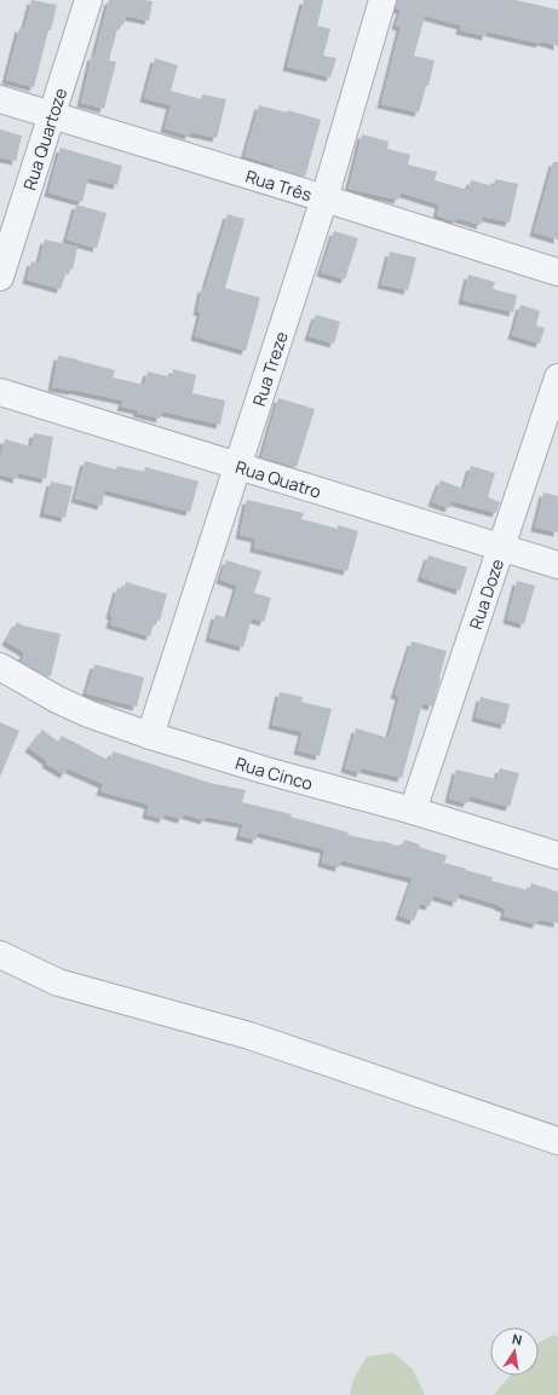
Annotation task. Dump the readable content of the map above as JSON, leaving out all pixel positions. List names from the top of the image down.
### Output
{
  "streets": {
    "street": [
      "Rua Quartoze",
      "Rua Três",
      "Rua Treze",
      "Rua Quatro",
      "Rua Doze",
      "Rua Cinco"
    ]
  },
  "crossings": [
    ["Rua Quartoze", "Rua Três"],
    ["Rua Três", "Rua Treze"],
    ["Rua Treze", "Rua Quatro"],
    ["Rua Treze", "Rua Cinco"],
    ["Rua Quatro", "Rua Doze"],
    ["Rua Doze", "Rua Cinco"]
  ],
  "north": "top"
}
